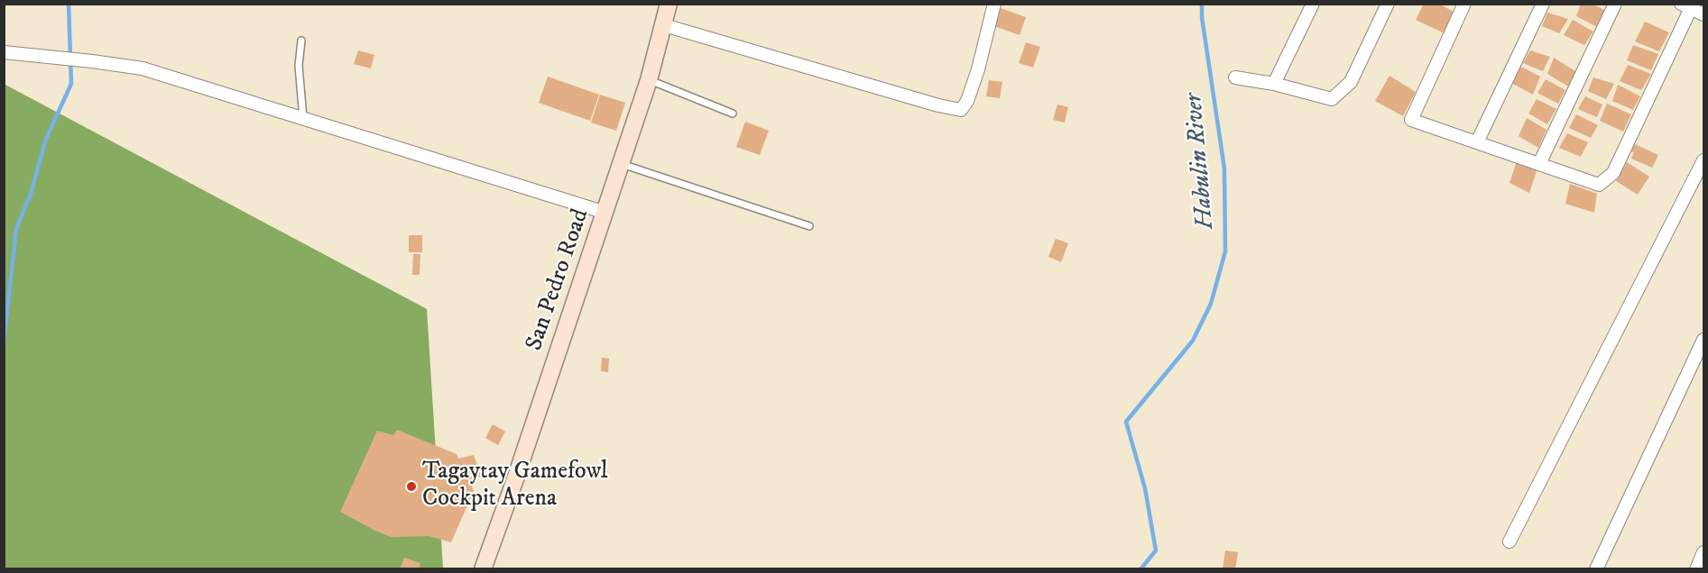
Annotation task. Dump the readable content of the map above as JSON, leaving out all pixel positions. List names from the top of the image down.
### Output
{
  "streets": {
    "street": ["San Pedro Road"]
  },
  "water": ["Habulin River"],
  "places": ["Tagaytay Gamefowl Cockpit Arena"]
}
